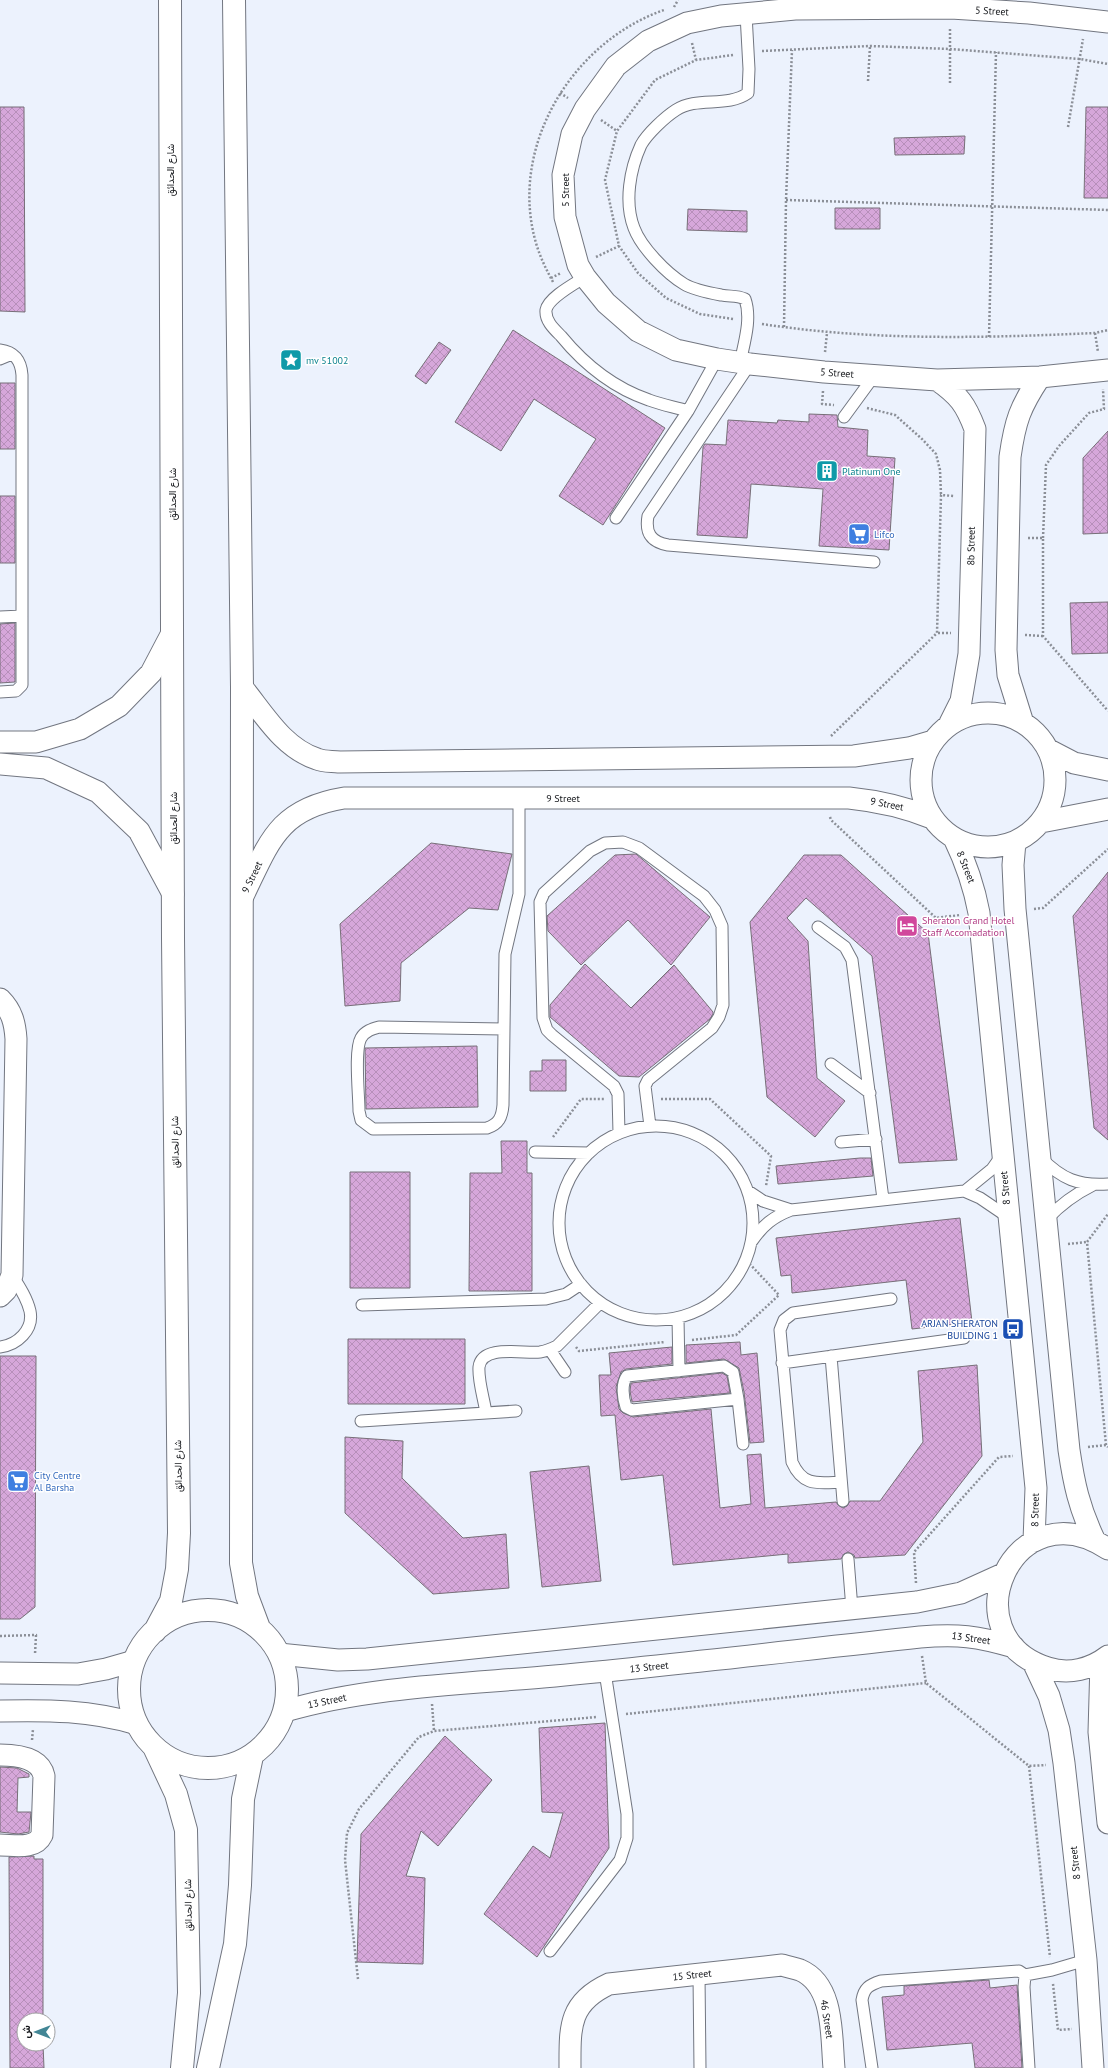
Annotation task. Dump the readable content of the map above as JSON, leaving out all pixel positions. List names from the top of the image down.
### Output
{
  "streets": {
    "street": [
      "5 Street",
      "شارع الحدائق",
      "8b Street",
      "9 Street",
      "8 Street",
      "13 Street",
      "15 Street",
      "46 Street"
    ]
  },
  "crossings": [
    ["5 Street", "8b Street"],
    ["8b Street", "9 Street"],
    ["8b Street", "8 Street"],
    ["9 Street", "8 Street"],
    ["15 Street", "46 Street"]
  ],
  "places": {
    "place": ["mv 51002"],
    "building": ["Platinum One"],
    "supermarket": ["Lifco", "City Centre Al Barsha"],
    "hotel": ["Sheraton Grand Hotel Staff Accomadation"],
    "bus stop": ["ARJAN SHERATON BUILDING 1"]
  },
  "north": "left"
}
